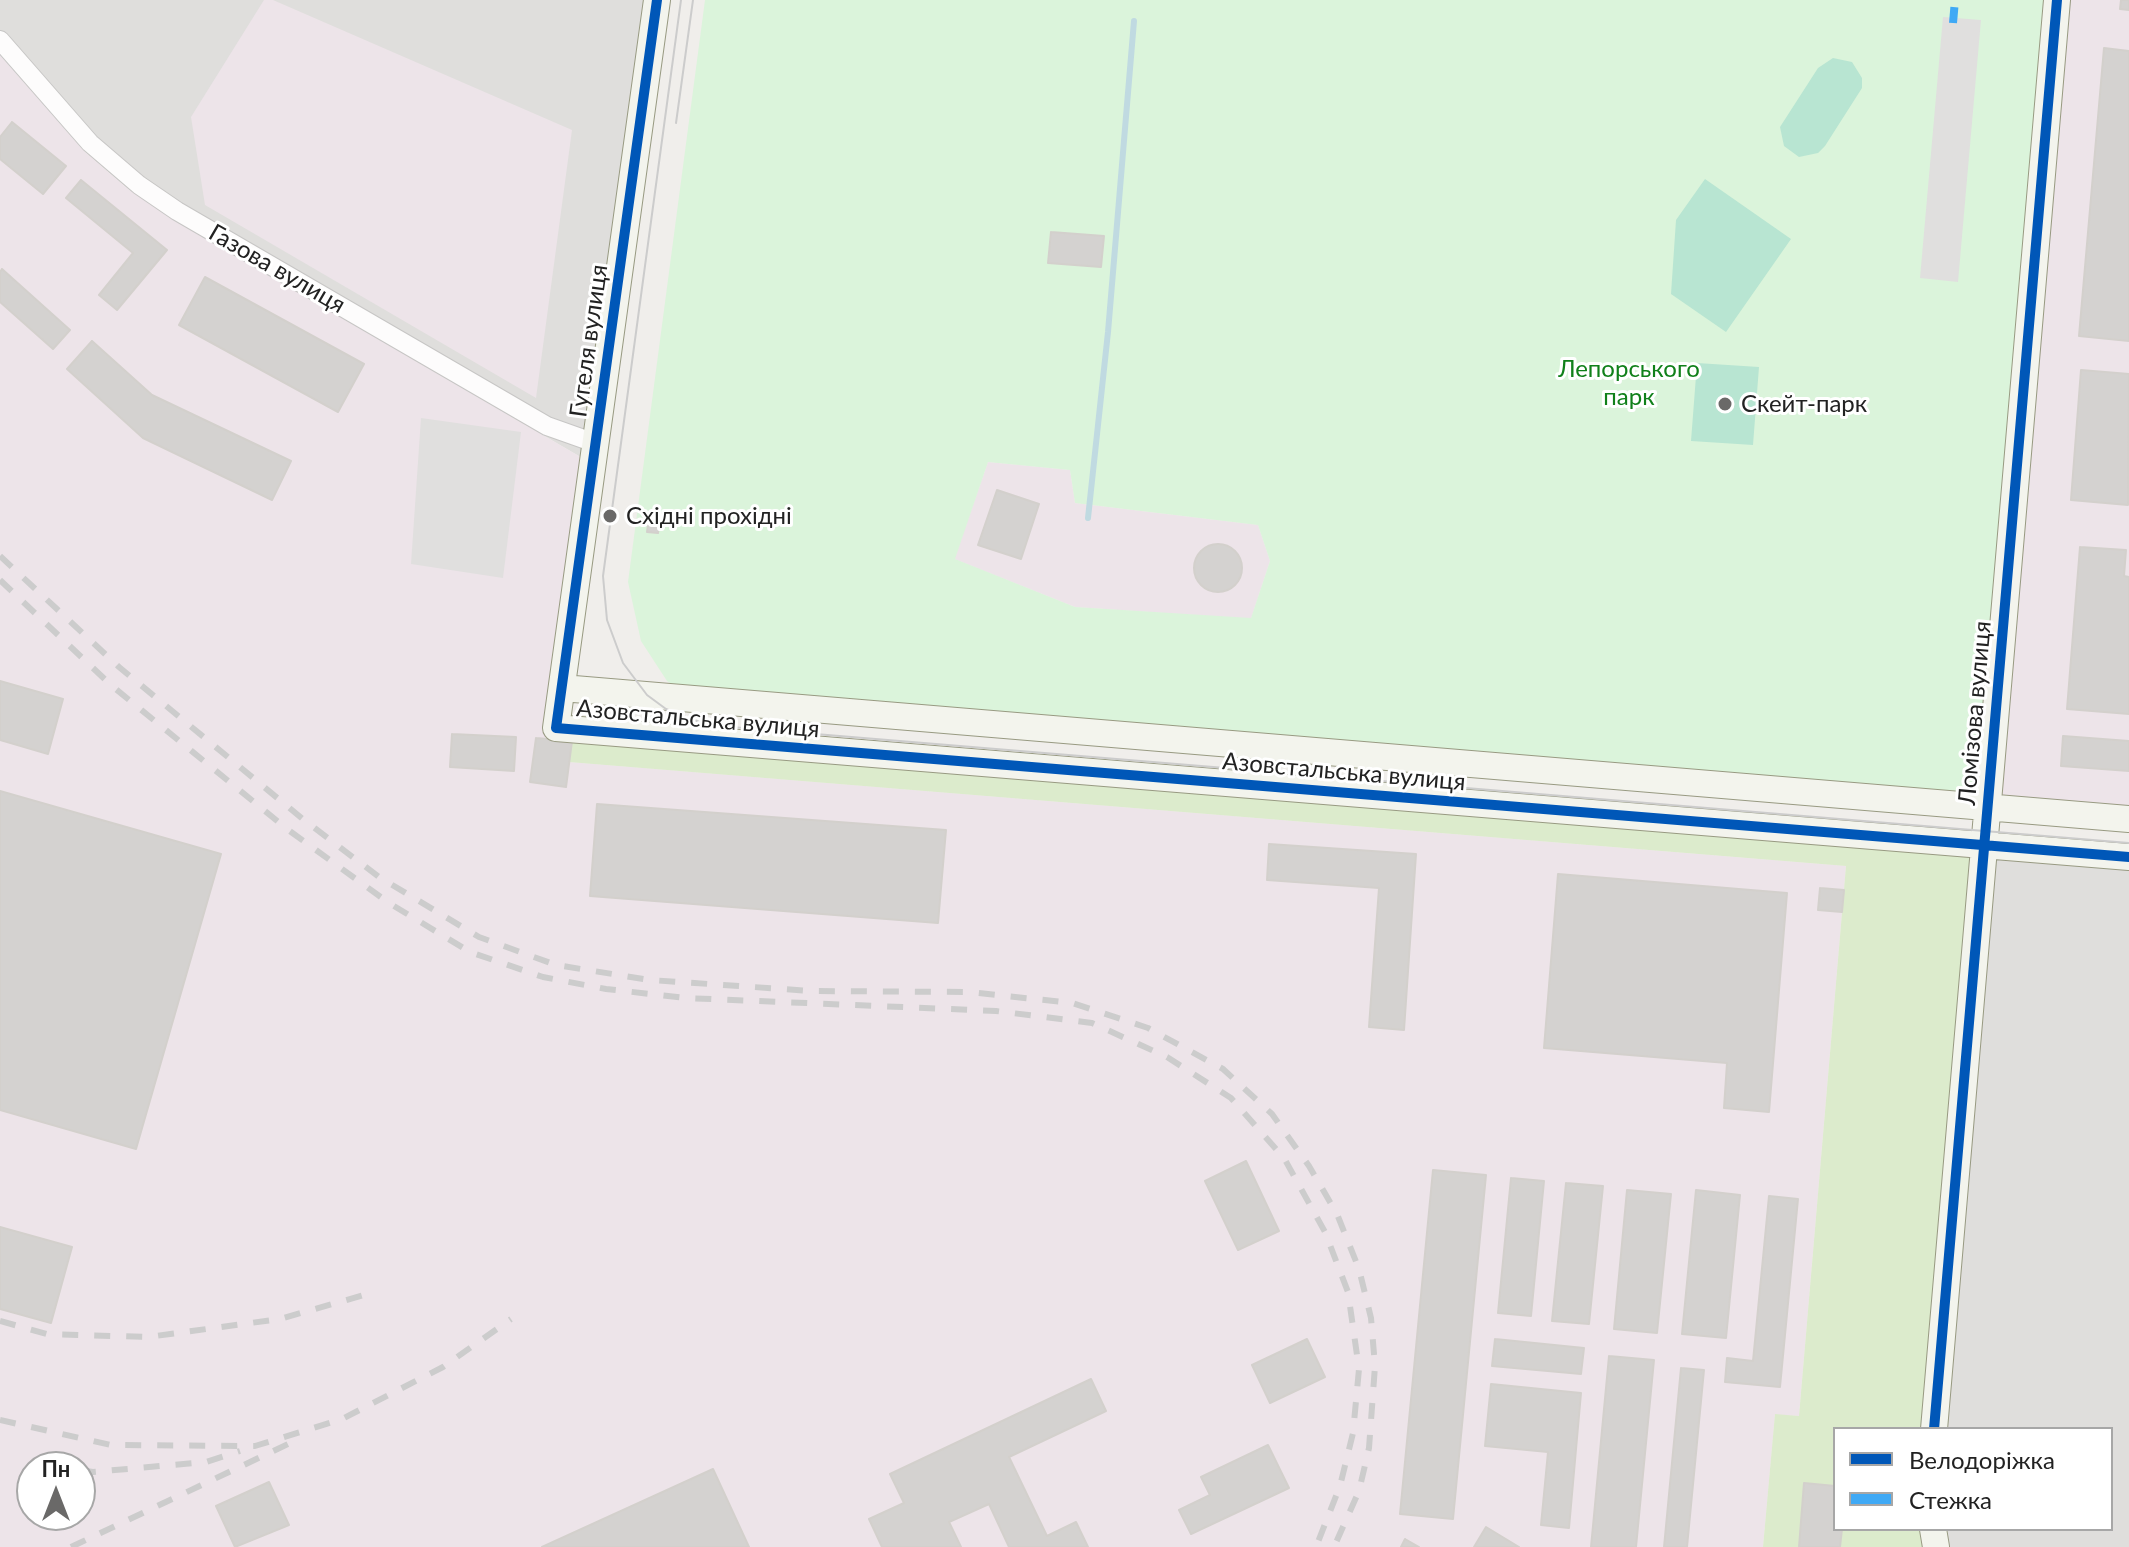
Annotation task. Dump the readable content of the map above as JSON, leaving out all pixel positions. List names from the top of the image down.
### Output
{
  "streets": {
    "street": [
      "Газова вулиця",
      "Гугеля вулиця",
      "Ломізова вулиця",
      "Азовстальська вулиця"
    ]
  },
  "crossings": [
    ["Газова вулиця", "Гугеля вулиця"],
    ["Гугеля вулиця", "Азовстальська вулиця"],
    ["Ломізова вулиця", "Азовстальська вулиця"]
  ],
  "parks": ["Лепорського парк"],
  "places": ["Скейт-парк", "Східні прохідні"],
  "legend": ["Велодоріжка", "Стежка"],
  "north": "top"
}
